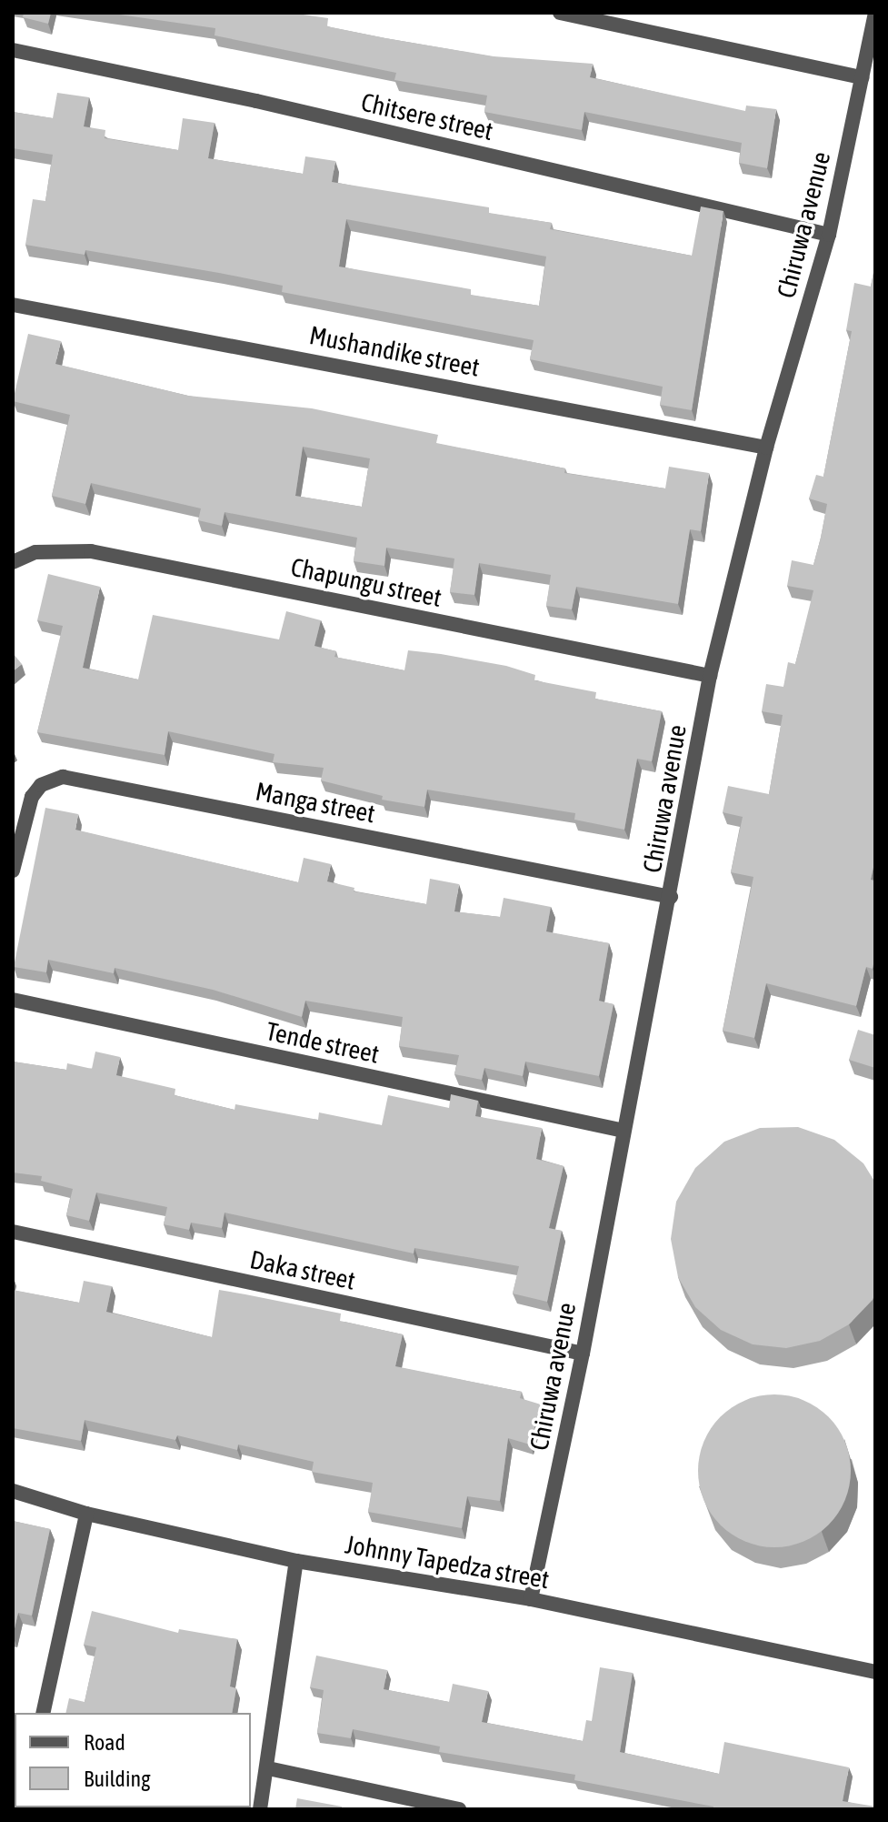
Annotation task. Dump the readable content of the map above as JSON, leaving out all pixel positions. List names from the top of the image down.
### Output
{
  "streets": {
    "street": [
      "Chitsere street",
      "Chiruwa avenue",
      "Mushandike street",
      "Chapungu street",
      "Manga street",
      "Tende street",
      "Daka street",
      "Johnny Tapedza street"
    ]
  },
  "crossings": [
    ["Chitsere street", "Chiruwa avenue"],
    ["Chiruwa avenue", "Mushandike street"],
    ["Chiruwa avenue", "Chapungu street"],
    ["Chiruwa avenue", "Manga street"],
    ["Chiruwa avenue", "Tende street"],
    ["Chiruwa avenue", "Daka street"],
    ["Chiruwa avenue", "Johnny Tapedza street"]
  ],
  "legend": ["Road", "Building"]
}
